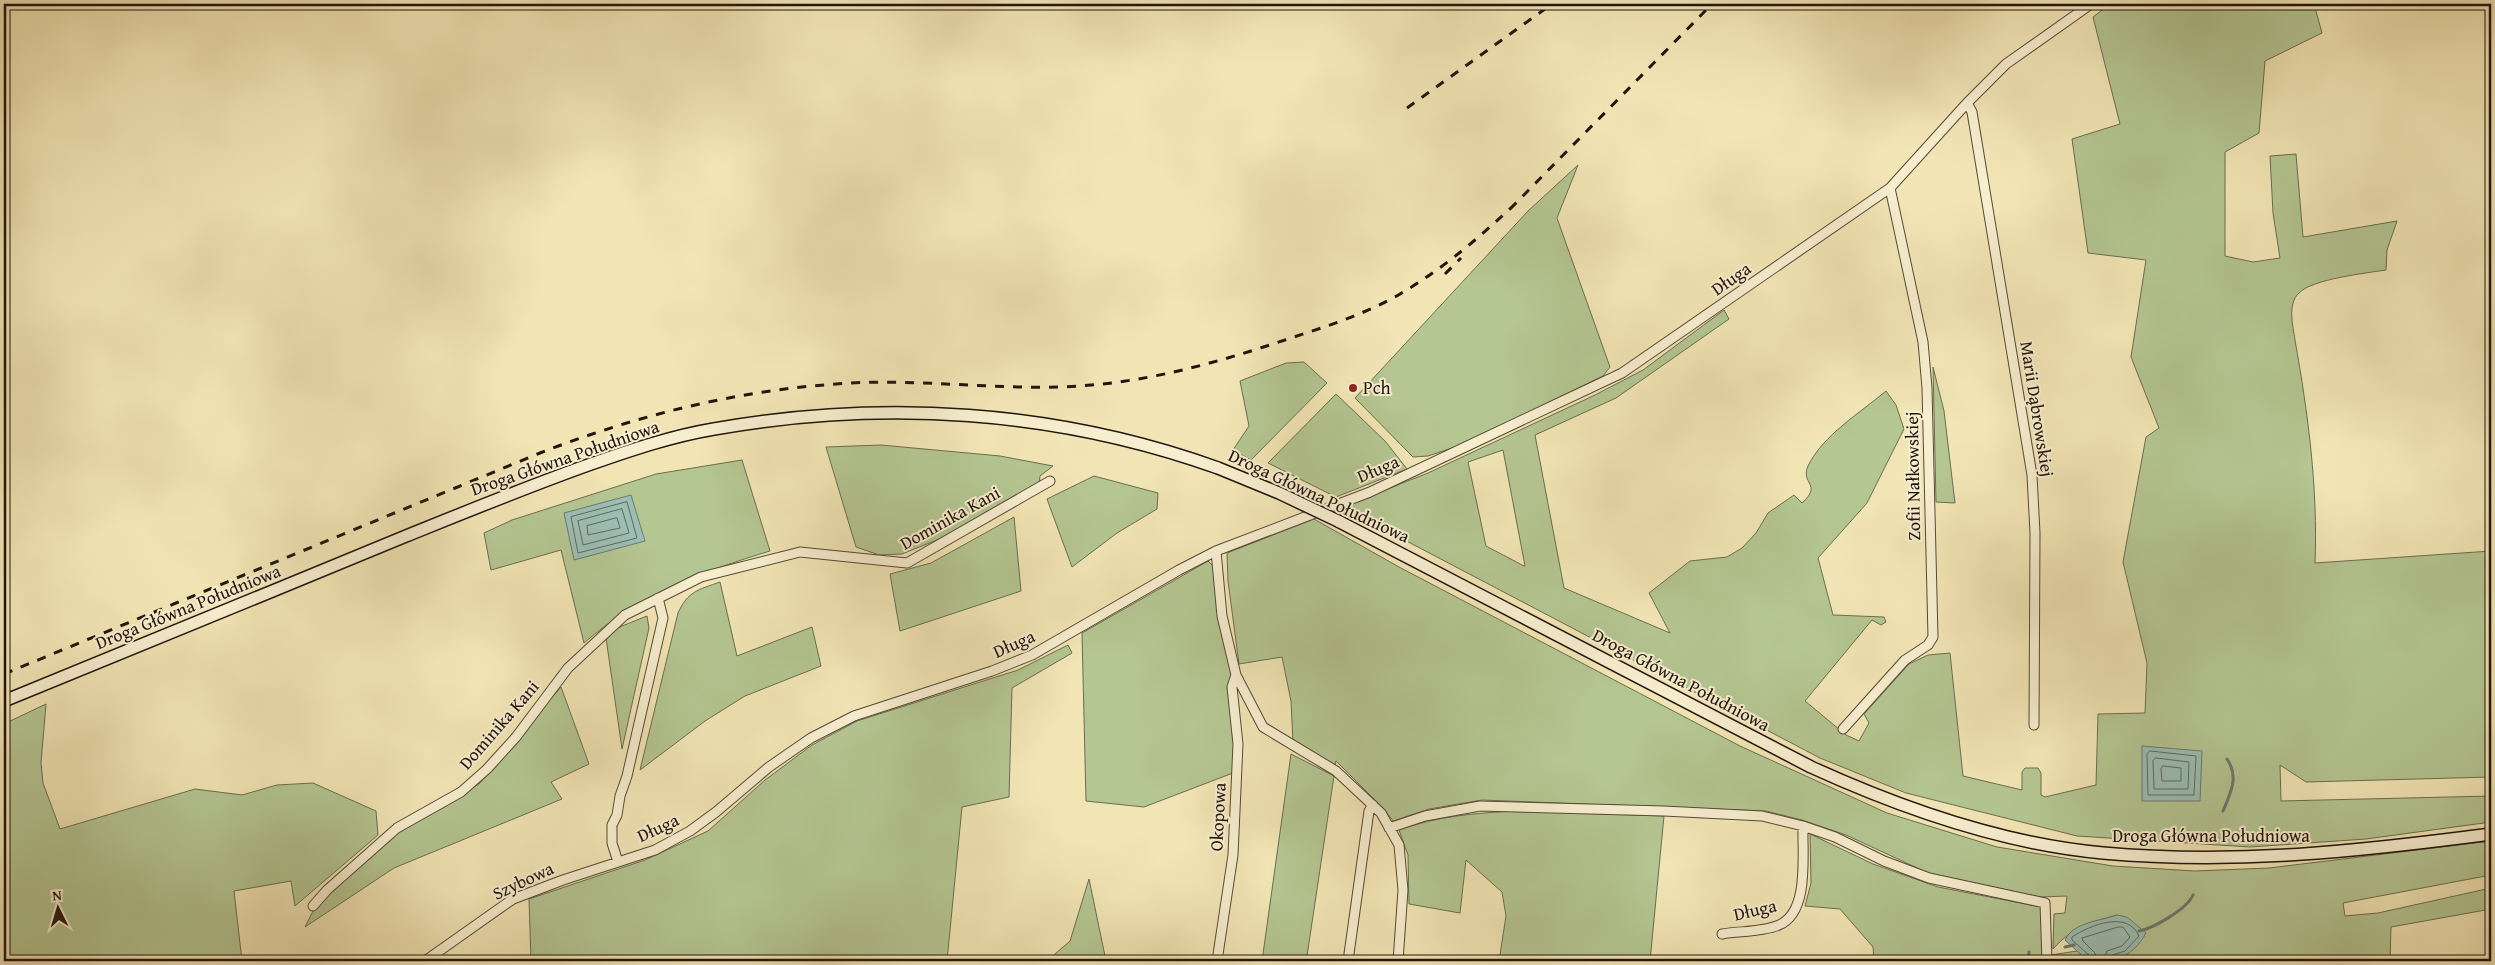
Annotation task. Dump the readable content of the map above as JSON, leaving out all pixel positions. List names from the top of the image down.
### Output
{
  "streets": {
    "main road": ["Droga Główna Południowa"],
    "street": [
      "Długa",
      "Marii Dąbrowskiej",
      "Zofii Nałkowskiej",
      "Dominika Kani",
      "Okopowa",
      "Szybowa"
    ]
  },
  "crossings": [
    ["Długa", "Marii Dąbrowskiej"],
    ["Długa", "Zofii Nałkowskiej"],
    ["Długa", "Okopowa"],
    ["Długa", "Szybowa"]
  ],
  "places": ["Pch"],
  "north": "top"
}
